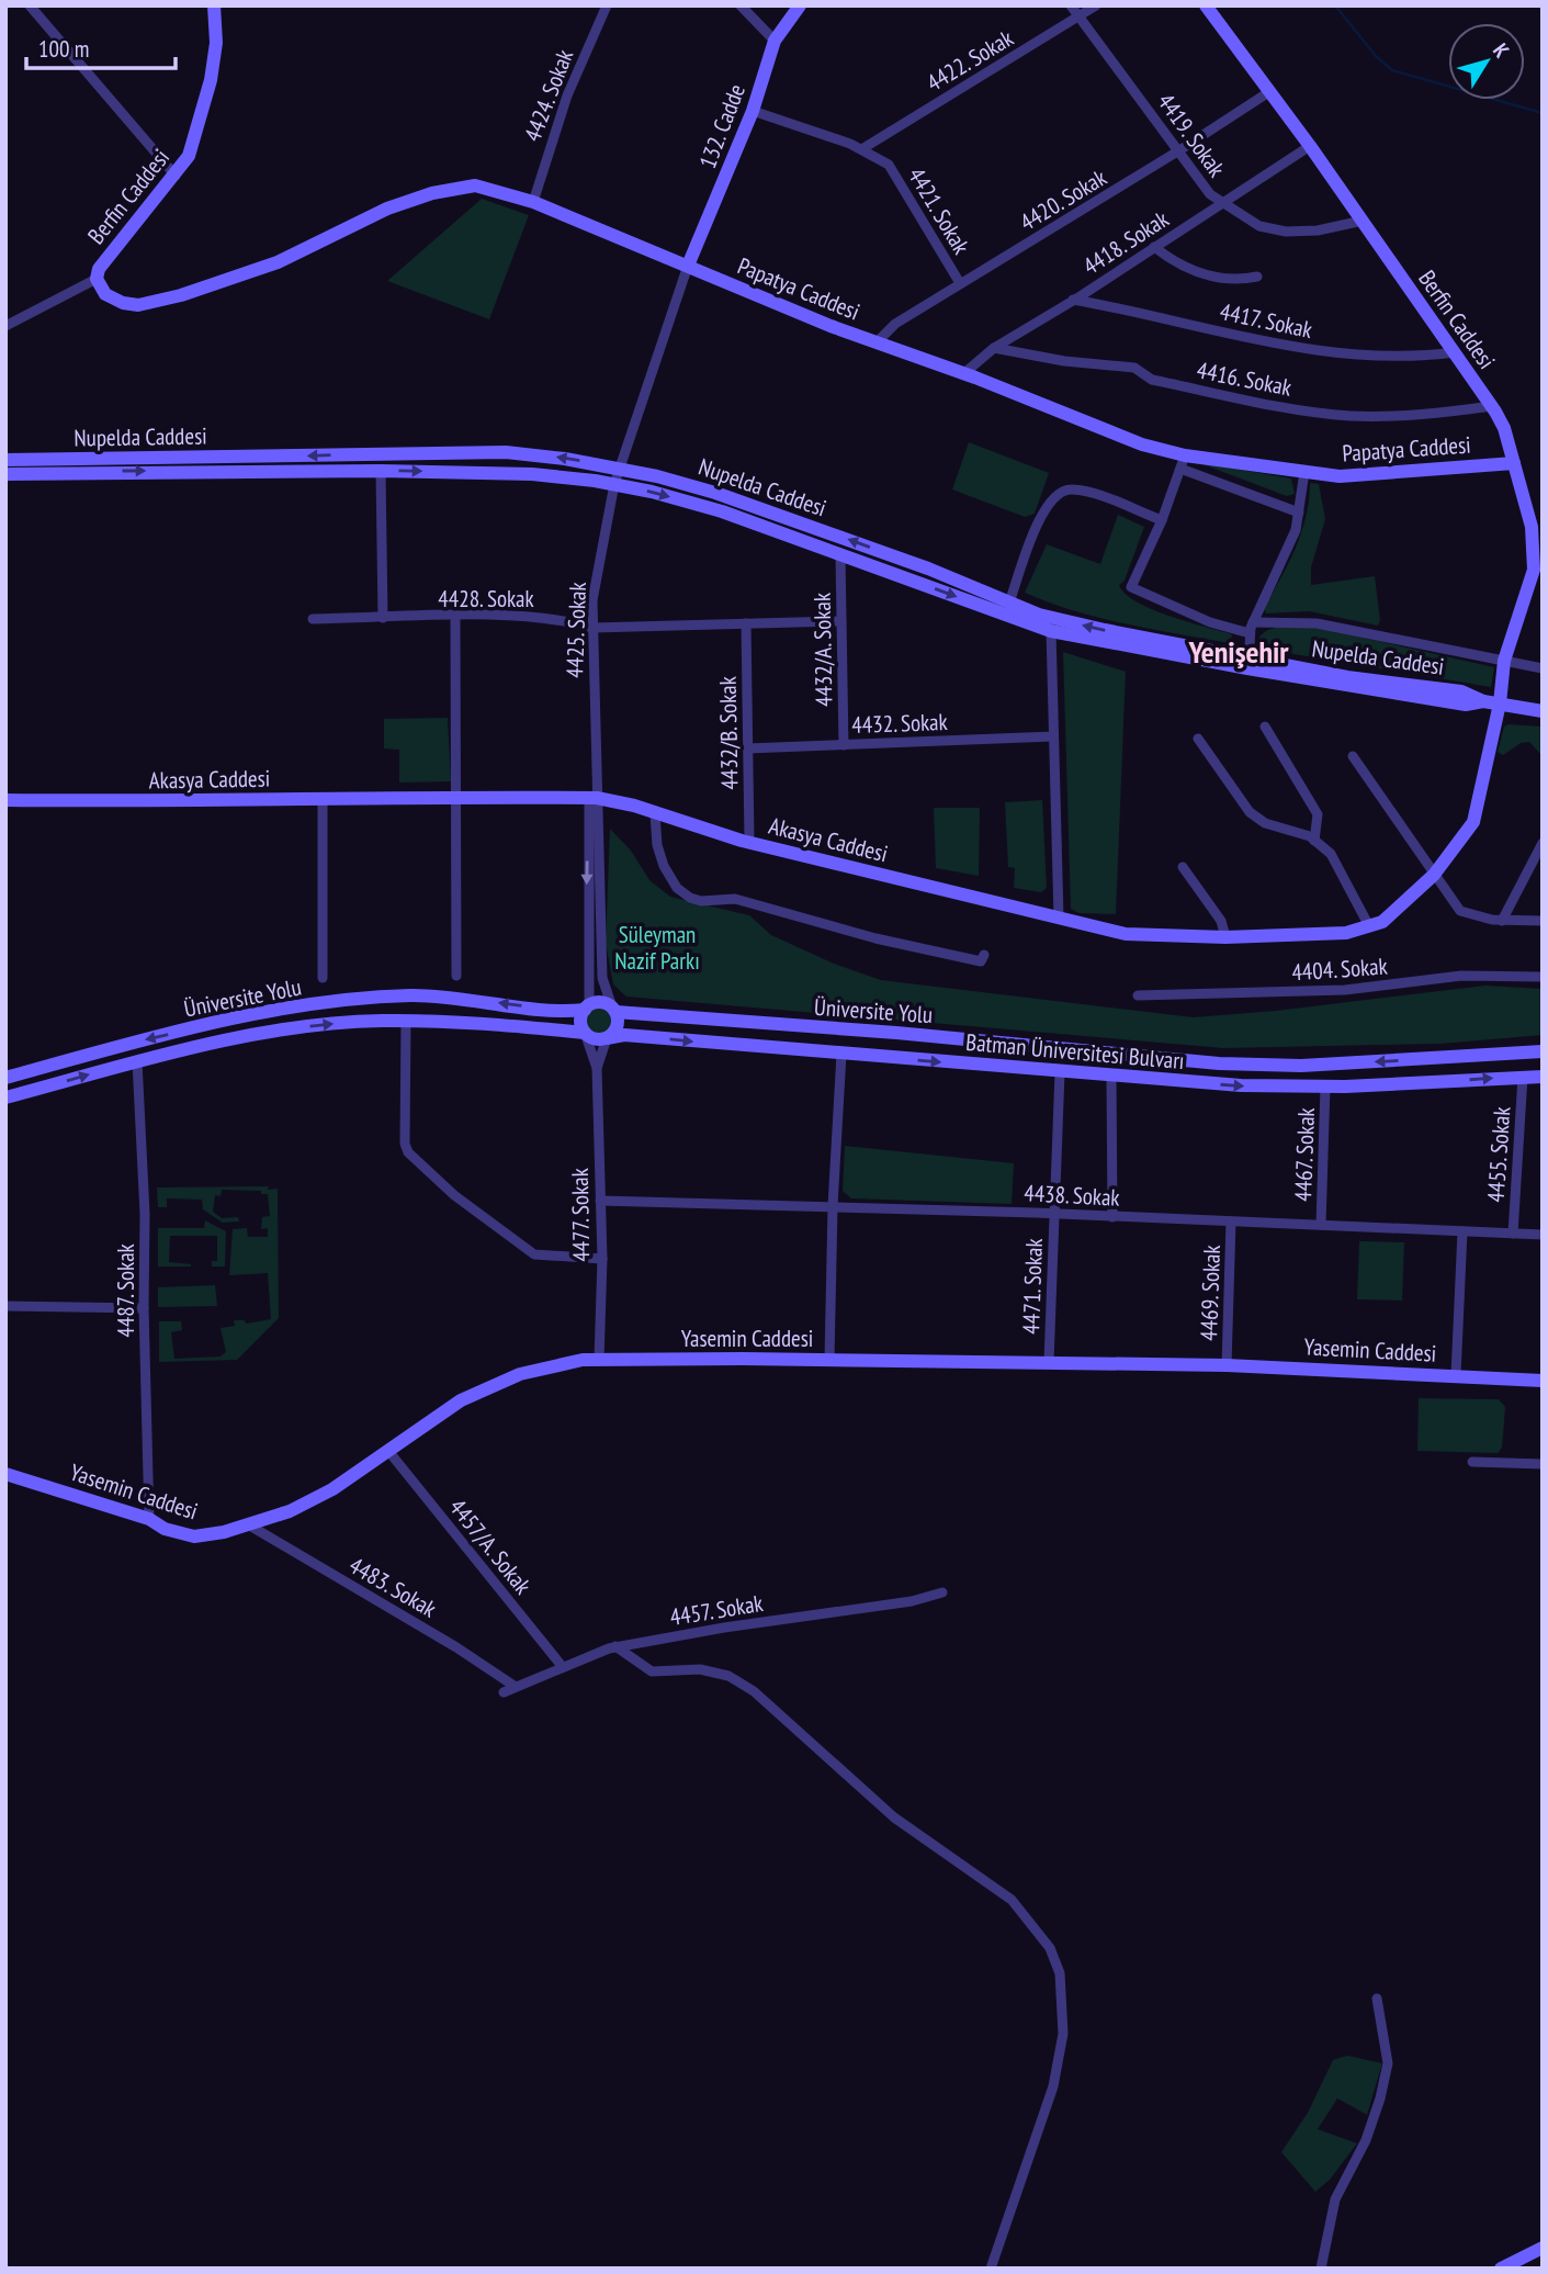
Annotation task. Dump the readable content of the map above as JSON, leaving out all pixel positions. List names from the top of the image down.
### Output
{
  "streets": {
    "street": [
      "4422. Sokak",
      "4424. Sokak",
      "132. Cadde",
      "4419. Sokak",
      "Berfin Caddesi",
      "4420. Sokak",
      "4421. Sokak",
      "4418. Sokak",
      "Papatya Caddesi",
      "4417. Sokak",
      "4416. Sokak",
      "Nupelda Caddesi",
      "4428. Sokak",
      "4425. Sokak",
      "4432/A. Sokak",
      "4432. Sokak",
      "4432/B. Sokak",
      "Akasya Caddesi",
      "4404. Sokak",
      "Üniversite Yolu",
      "Batman Üniversitesi Bulvarı",
      "4467. Sokak",
      "4455. Sokak",
      "4438. Sokak",
      "4477. Sokak",
      "4471. Sokak",
      "4487. Sokak",
      "4469. Sokak",
      "Yasemin Caddesi",
      "4457/A. Sokak",
      "4483. Sokak",
      "4457. Sokak"
    ]
  },
  "crossings": [
    ["4422. Sokak", "4419. Sokak"],
    ["4422. Sokak", "4421. Sokak"],
    ["4424. Sokak", "Papatya Caddesi"],
    ["132. Cadde", "4421. Sokak"],
    ["132. Cadde", "Papatya Caddesi"],
    ["132. Cadde", "4425. Sokak"],
    ["4419. Sokak", "Berfin Caddesi"],
    ["4419. Sokak", "4420. Sokak"],
    ["4419. Sokak", "4418. Sokak"],
    ["Berfin Caddesi", "4420. Sokak"],
    ["Berfin Caddesi", "4418. Sokak"],
    ["Berfin Caddesi", "Papatya Caddesi"],
    ["Berfin Caddesi", "4417. Sokak"],
    ["Berfin Caddesi", "4416. Sokak"],
    ["Berfin Caddesi", "Nupelda Caddesi"],
    ["Berfin Caddesi", "Akasya Caddesi"],
    ["4420. Sokak", "4421. Sokak"],
    ["4420. Sokak", "Papatya Caddesi"],
    ["4418. Sokak", "Papatya Caddesi"],
    ["4418. Sokak", "4417. Sokak"],
    ["4418. Sokak", "4416. Sokak"],
    ["Papatya Caddesi", "4425. Sokak"],
    ["Nupelda Caddesi", "4425. Sokak"],
    ["Nupelda Caddesi", "4432/A. Sokak"],
    ["Nupelda Caddesi", "Akasya Caddesi"],
    ["4428. Sokak", "4425. Sokak"],
    ["4428. Sokak", "4432/A. Sokak"],
    ["4428. Sokak", "4432/B. Sokak"],
    ["4425. Sokak", "Akasya Caddesi"],
    ["4425. Sokak", "Üniversite Yolu"],
    ["4425. Sokak", "Batman Üniversitesi Bulvarı"],
    ["4432/A. Sokak", "4432. Sokak"],
    ["4432. Sokak", "4432/B. Sokak"],
    ["4432/B. Sokak", "Akasya Caddesi"],
    ["Üniversite Yolu", "Batman Üniversitesi Bulvarı"],
    ["Batman Üniversitesi Bulvarı", "4467. Sokak"],
    ["Batman Üniversitesi Bulvarı", "4455. Sokak"],
    ["Batman Üniversitesi Bulvarı", "4471. Sokak"],
    ["4467. Sokak", "4438. Sokak"],
    ["4455. Sokak", "4438. Sokak"],
    ["4438. Sokak", "4477. Sokak"],
    ["4438. Sokak", "4471. Sokak"],
    ["4438. Sokak", "4469. Sokak"],
    ["4477. Sokak", "Yasemin Caddesi"],
    ["4471. Sokak", "Yasemin Caddesi"],
    ["4487. Sokak", "Yasemin Caddesi"],
    ["4469. Sokak", "Yasemin Caddesi"],
    ["Yasemin Caddesi", "4457/A. Sokak"],
    ["Yasemin Caddesi", "4483. Sokak"],
    ["4457/A. Sokak", "4457. Sokak"],
    ["4483. Sokak", "4457. Sokak"]
  ],
  "one_way": ["Batman Üniversitesi Bulvarı"],
  "districts": ["Yenişehir"],
  "parks": ["Süleyman Nazif Parkı"],
  "scale_bar": "100 m",
  "north": "top right"
}
